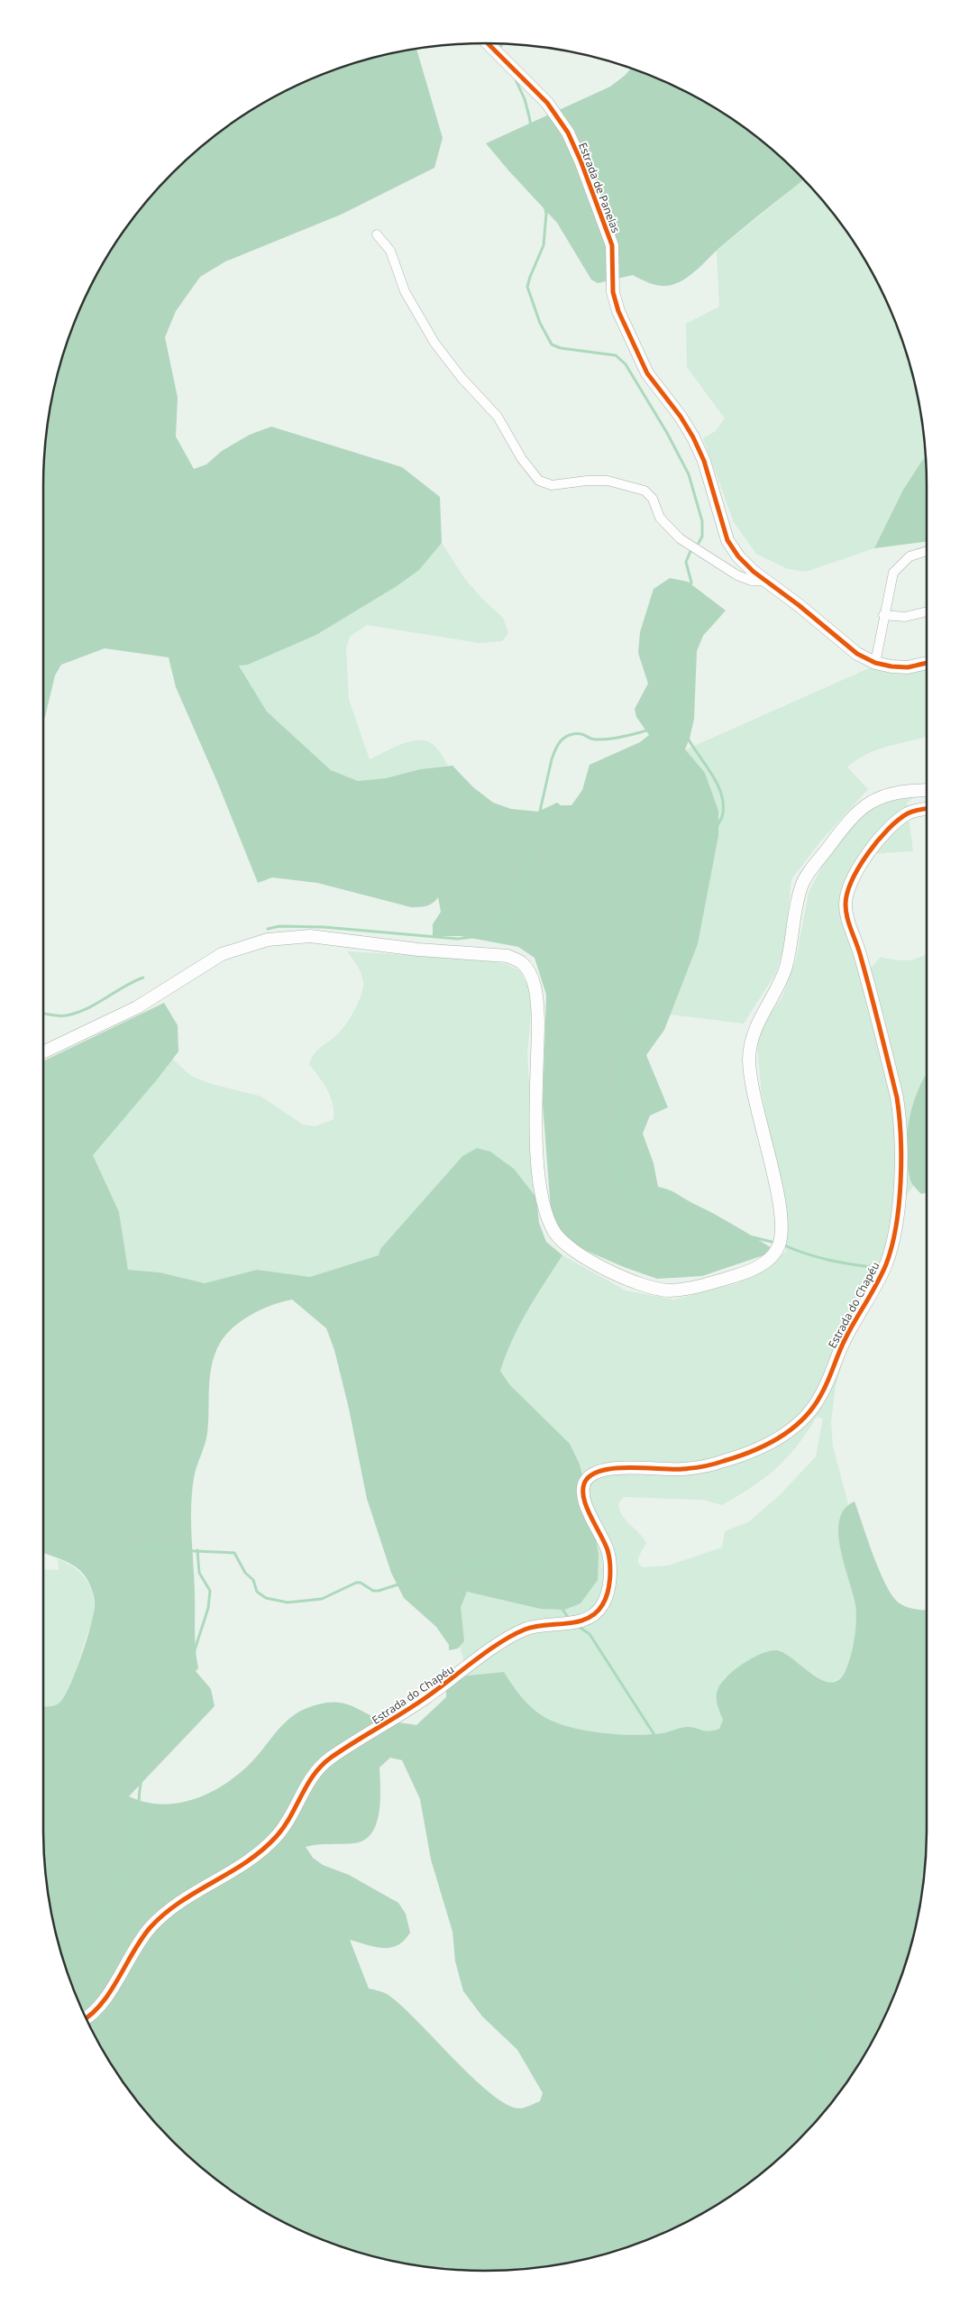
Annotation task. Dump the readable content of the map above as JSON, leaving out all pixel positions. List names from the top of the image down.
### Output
{
  "streets": {
    "street": ["Estrada de Panelas", "Estrada do Chapéu"]
  }
}
